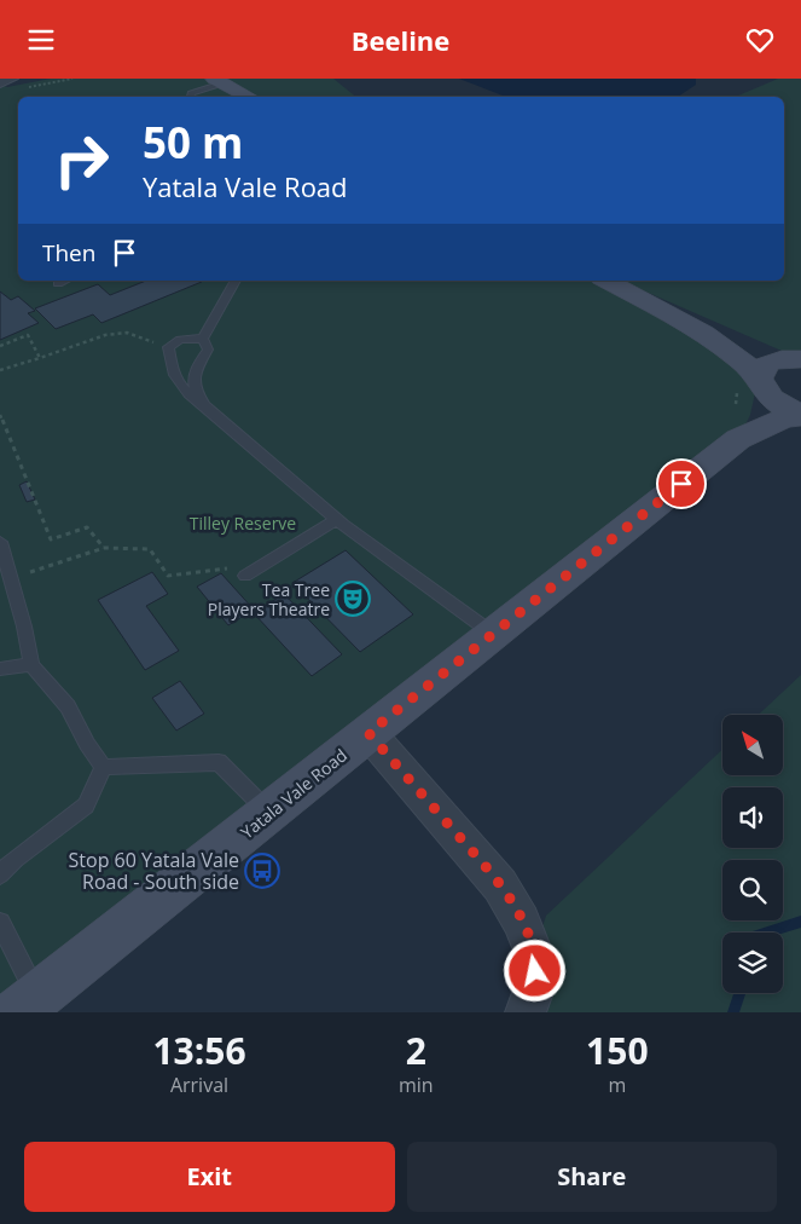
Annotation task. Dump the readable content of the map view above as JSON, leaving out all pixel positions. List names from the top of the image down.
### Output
{
  "streets": {
    "main road": ["Yatala Vale Road"]
  },
  "parks": ["Tilley Reserve"],
  "places": {
    "theatre": ["Tea Tree Players Theatre"],
    "bus stop": ["Stop 60 Yatala Vale Road - South side"]
  },
  "north": "top left",
  "page": {
    "header": "Beeline",
    "turn": ["50 m", "Yatala Vale Road"],
    "then": "Then",
    "eta": [
      "13:56",
      "Arrival",
      "2",
      "min",
      "150",
      "m"
    ],
    "buttons": ["Exit", "Share"]
  }
}
